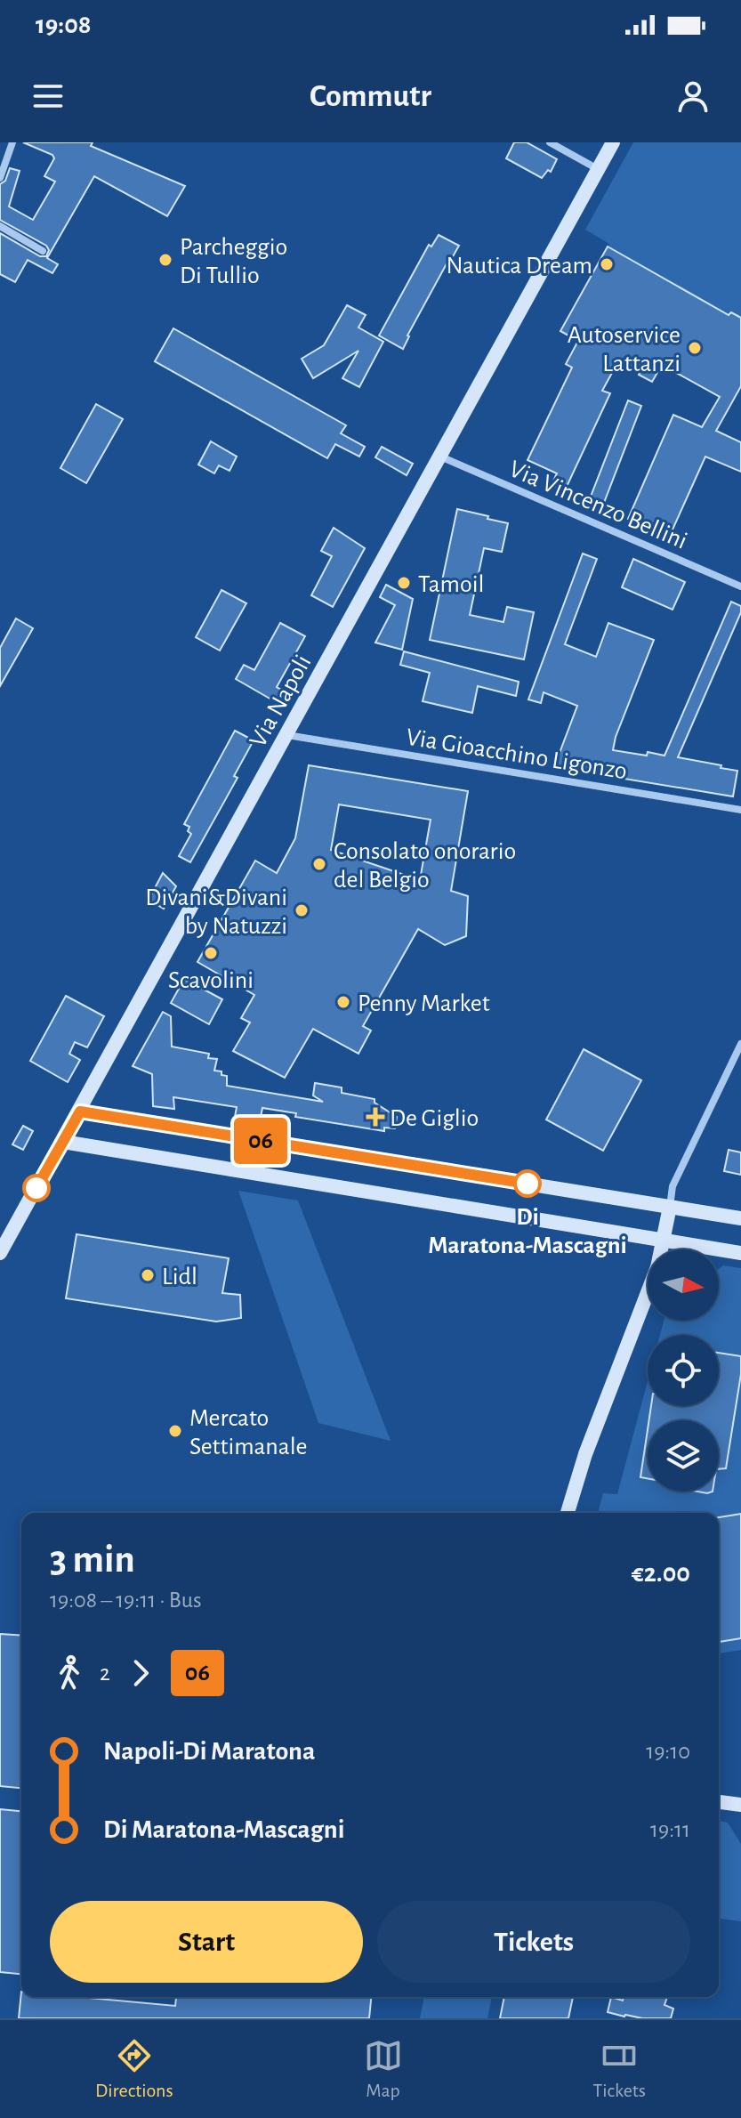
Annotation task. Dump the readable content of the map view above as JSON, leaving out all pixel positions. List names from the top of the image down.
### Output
{
  "streets": {
    "main road": ["Via Napoli"],
    "street": ["Via Vincenzo Bellini", "Via Gioacchino Ligonzo"]
  },
  "crossings": [
    ["Via Vincenzo Bellini", "Via Napoli"],
    ["Via Napoli", "Via Gioacchino Ligonzo"]
  ],
  "places": {
    "other": [
      "Parcheggio Di Tullio",
      "Nautica Dream",
      "Autoservice Lattanzi",
      "Tamoil",
      "Consolato onorario del Belgio",
      "Divani&Divani by Natuzzi",
      "Scavolini",
      "Penny Market",
      "Di Maratona-Mascagni",
      "Lidl",
      "Mercato Settimanale"
    ],
    "health": ["De Giglio"]
  },
  "lines": ["bus line 06"],
  "north": "right",
  "page": {
    "status": "19:08",
    "header": "Commutr",
    "on_map": "06",
    "heading": ["3 min", "19:08 – 19:11 · Bus", "€2.00"],
    "legs": ["2", "06"],
    "list": [
      {
        "name": "Napoli-Di Maratona",
        "value": "19:10"
      },
      {
        "name": "Di Maratona-Mascagni",
        "value": "19:11"
      }
    ],
    "buttons": ["Start", "Tickets"],
    "tabs": ["Directions", "Map", "Tickets"]
  }
}
